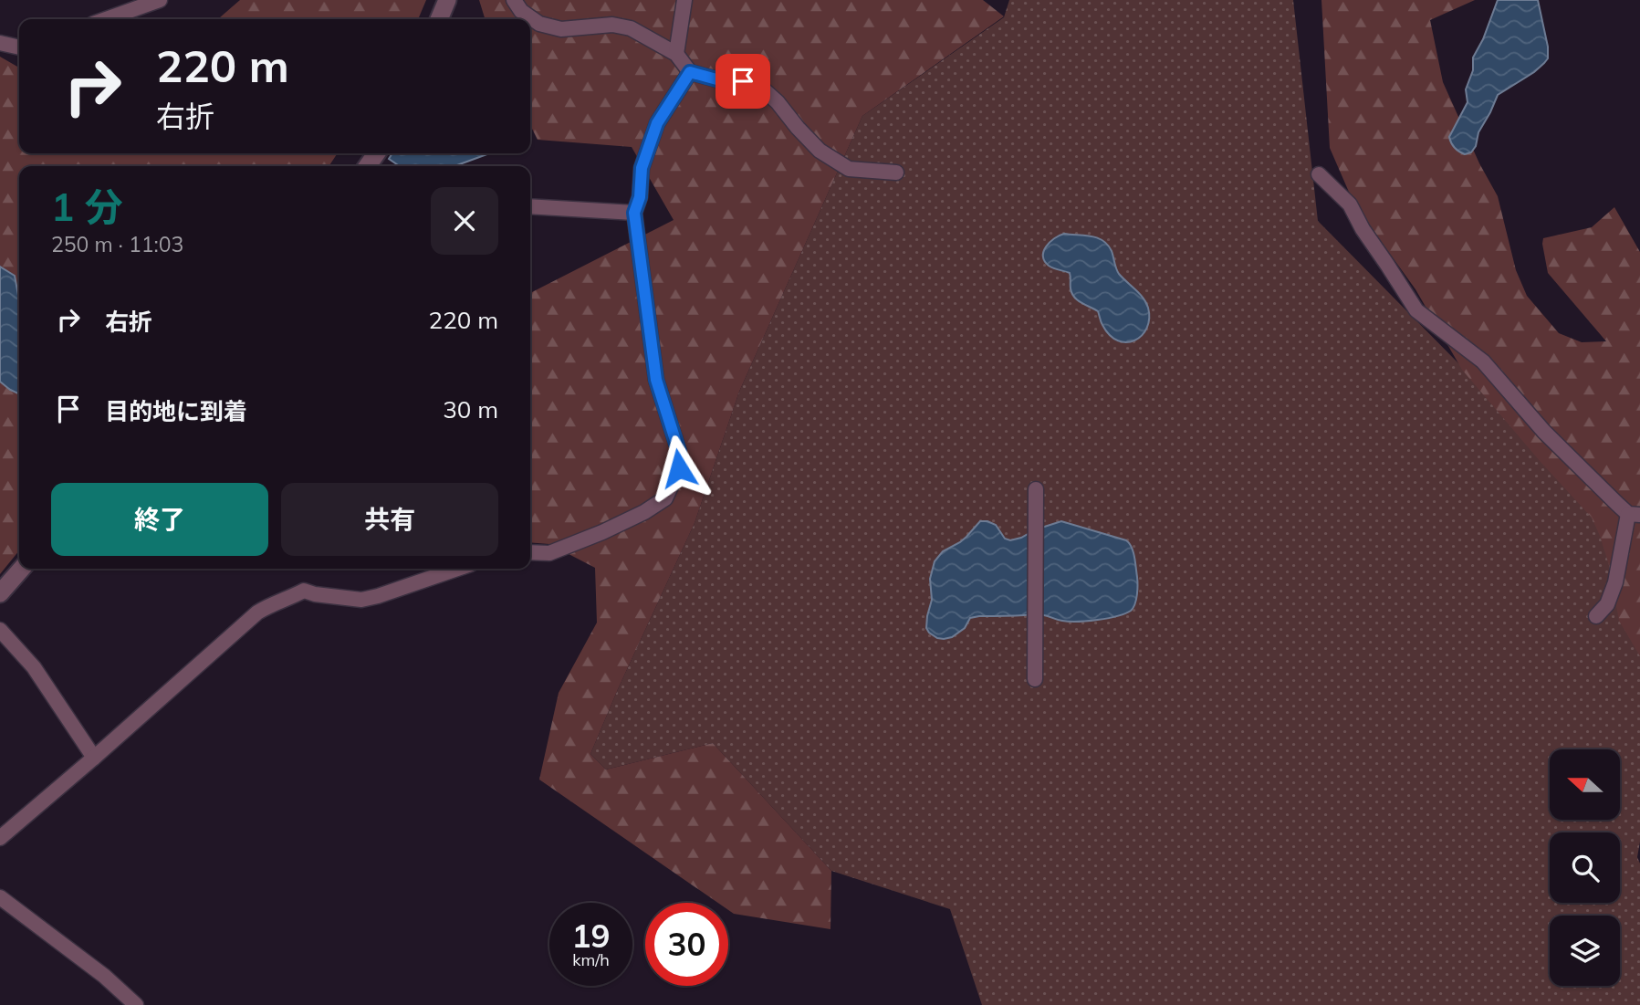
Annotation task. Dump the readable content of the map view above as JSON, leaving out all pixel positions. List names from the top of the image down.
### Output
{
  "north": "left",
  "page": {
    "turn": ["220 m", "右折"],
    "heading": ["1 分", "250 m · 11:03"],
    "list": [
      {
        "name": "右折",
        "value": "220 m"
      },
      {
        "name": "目的地に到着",
        "value": "30 m"
      }
    ],
    "buttons": ["終了", "共有"],
    "speed": "19 km/h",
    "limit": "30"
  }
}
